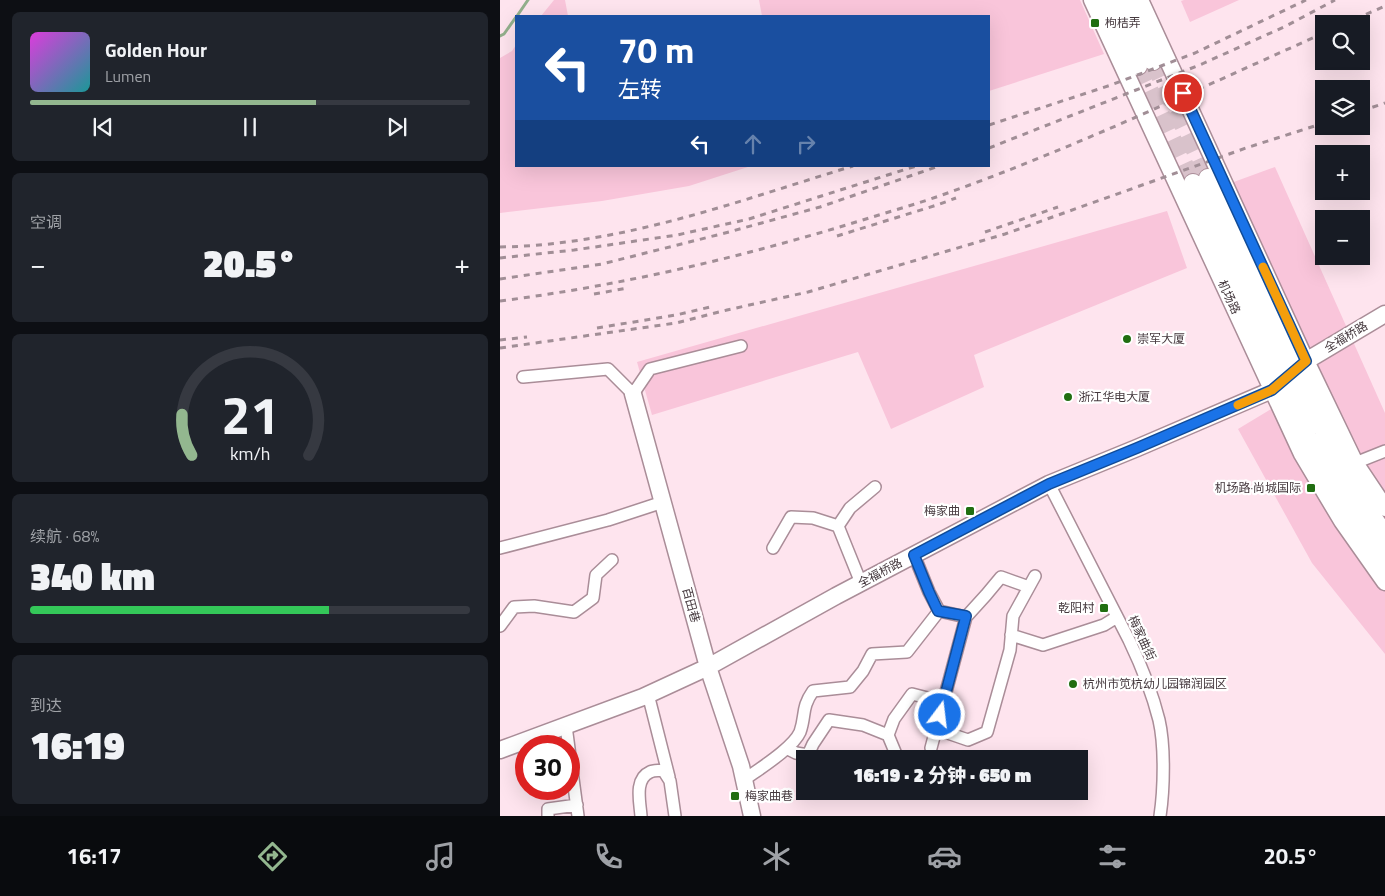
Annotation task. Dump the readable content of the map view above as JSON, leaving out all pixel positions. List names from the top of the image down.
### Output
{
  "streets": {
    "main road": ["机场路"],
    "street": ["全福桥路", "百田巷", "梅家曲街"]
  },
  "crossings": [
    ["机场路", "全福桥路"],
    ["全福桥路", "百田巷"],
    ["全福桥路", "梅家曲街"]
  ],
  "places": {
    "transit": [
      "枸桔弄",
      "机场路·尚城国际",
      "梅家曲",
      "乾阳村",
      "梅家曲巷"
    ],
    "other": ["崇军大厦", "浙江华电大厦", "杭州市笕杭幼儿园锦润园区"]
  },
  "page": {
    "map_buttons": ["+", "−"],
    "turn": ["70 m", "左转"],
    "song": ["Golden Hour", "Lumen"],
    "tile": [
      "空调",
      ["续航 · 68%", "340 km"],
      ["到达", "16:19"]
    ],
    "heat": ["−", "20.5°", "+"],
    "limit": "30",
    "trip": "16:19 · 2 分钟 · 650 m",
    "tabs": ["16:17", "20.5°"],
    "gauge": ["21", "km/h"]
  }
}
